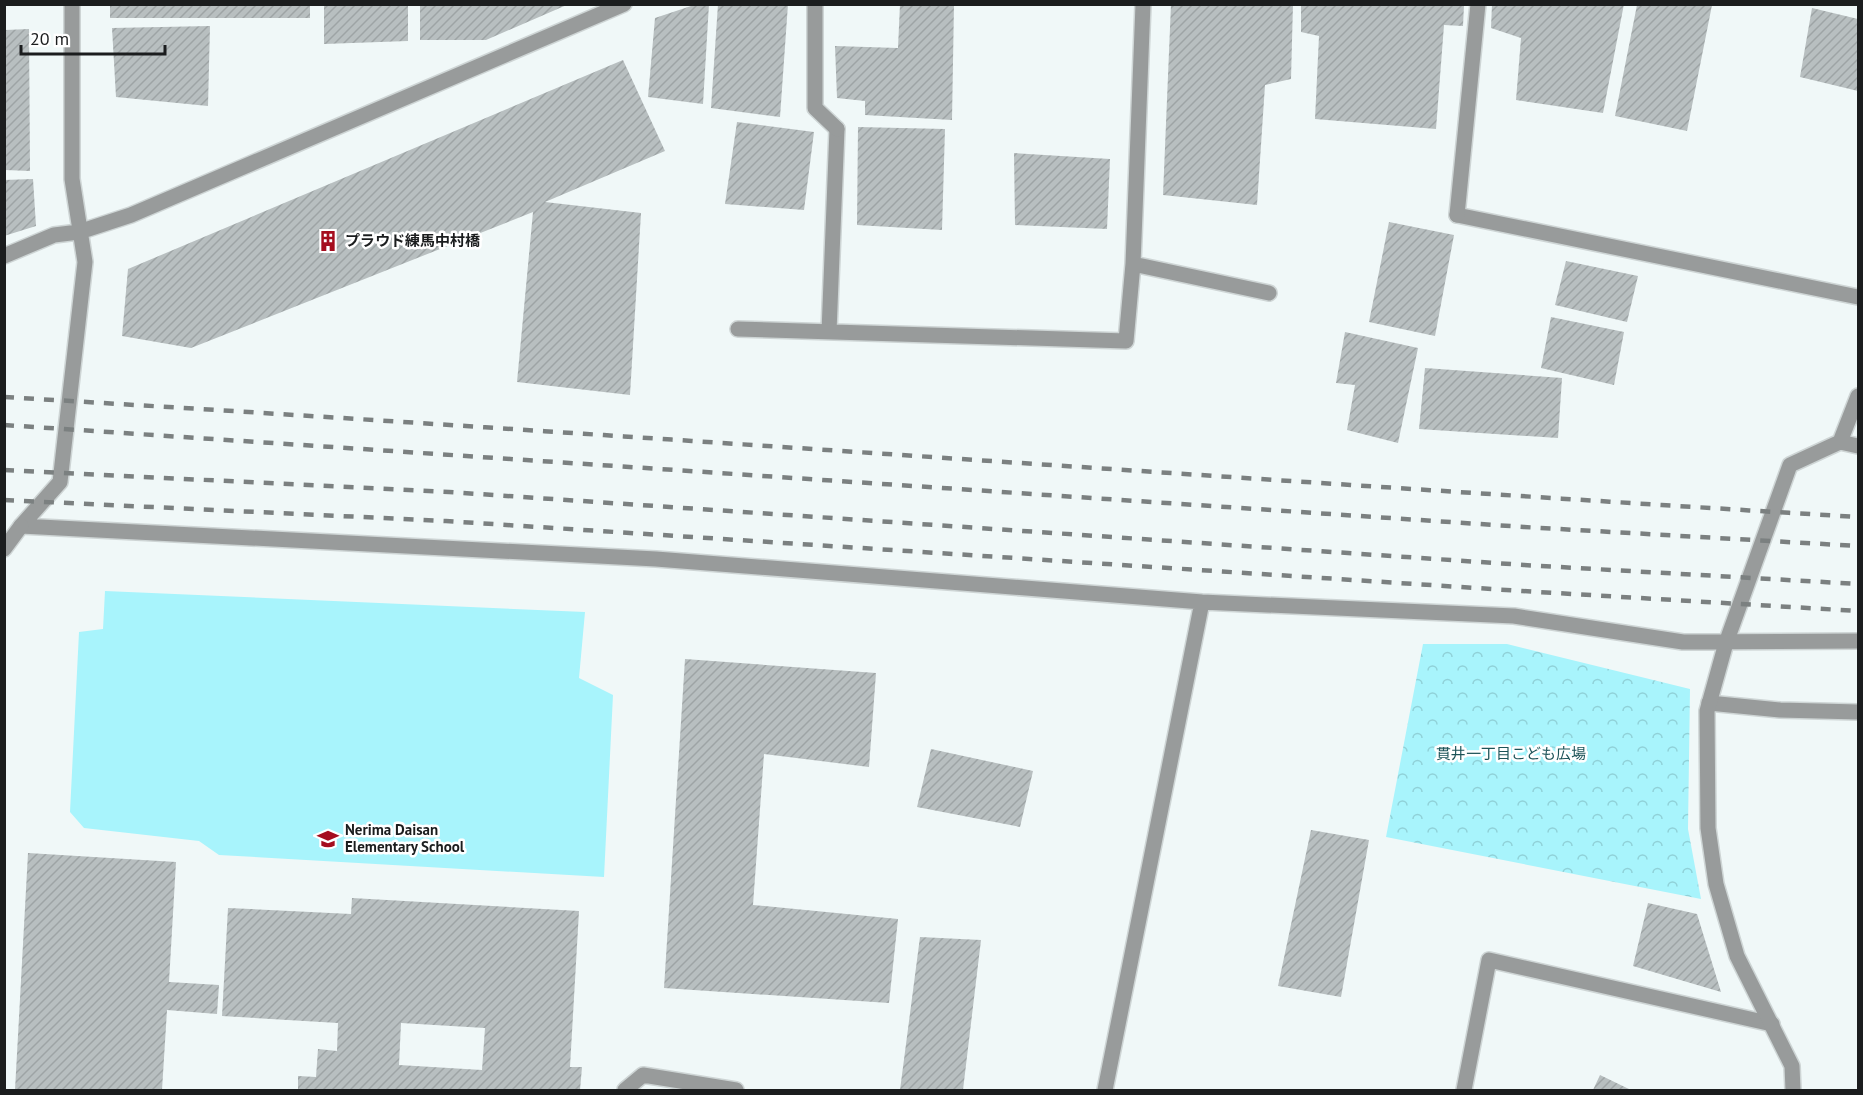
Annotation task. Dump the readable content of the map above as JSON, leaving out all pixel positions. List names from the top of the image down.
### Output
{
  "parks": ["貫井一丁目こども広場"],
  "places": {
    "building": ["プラウド練馬中村橋"],
    "school or university": ["Nerima Daisan Elementary School"]
  },
  "scale_bar": "20 m"
}
